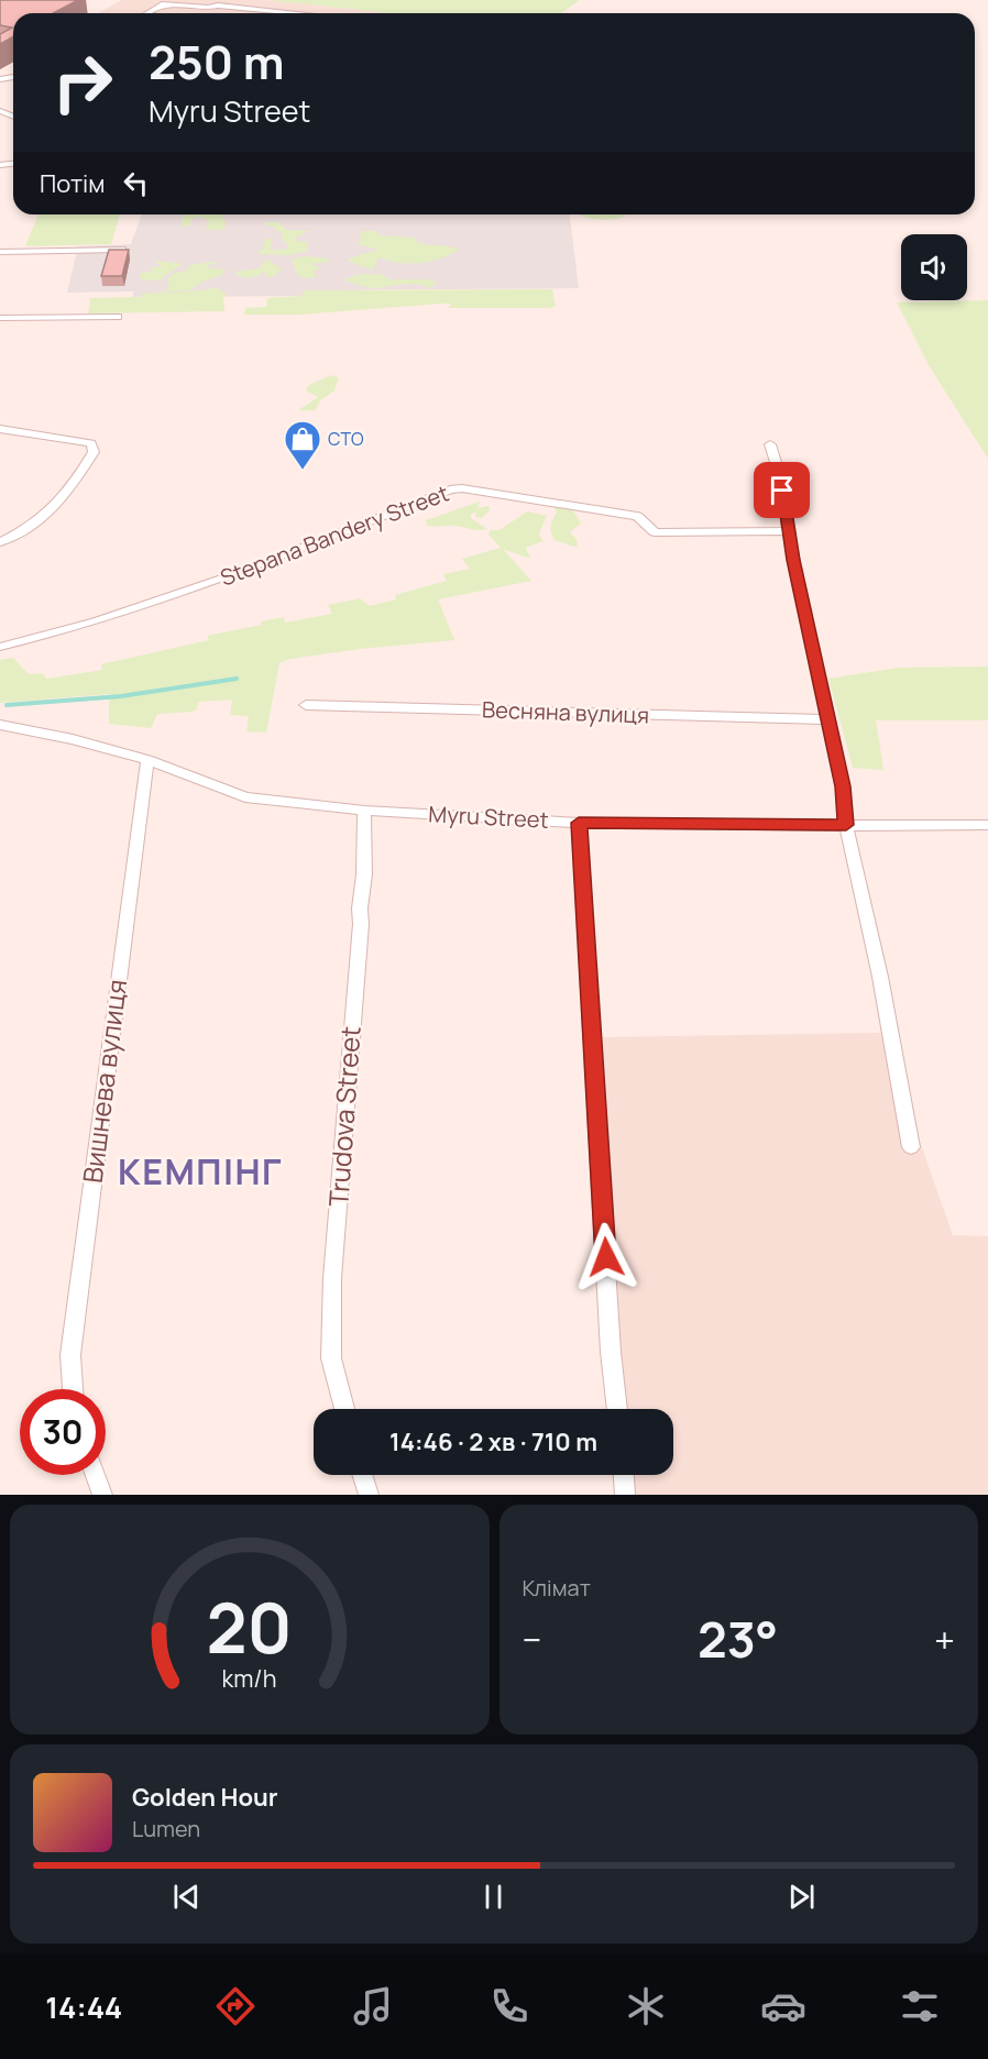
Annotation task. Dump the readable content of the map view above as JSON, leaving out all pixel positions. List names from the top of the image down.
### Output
{
  "streets": {
    "street": [
      "Stepana Bandery Street",
      "Весняна вулиця",
      "Myru Street",
      "Вишнева вулиця",
      "Trudova Street"
    ]
  },
  "crossings": [
    ["Myru Street", "Вишнева вулиця"],
    ["Myru Street", "Trudova Street"]
  ],
  "districts": ["КЕМПІНГ"],
  "places": {
    "shop": ["СТО"]
  },
  "page": {
    "turn": ["250 m", "Myru Street"],
    "then": "Потім",
    "limit": "30",
    "trip": "14:46 · 2 хв · 710 m",
    "tile": "Клімат",
    "heat": ["−", "23°", "+"],
    "song": ["Golden Hour", "Lumen"],
    "tabs": "14:44",
    "gauge": ["20", "km/h"]
  }
}
